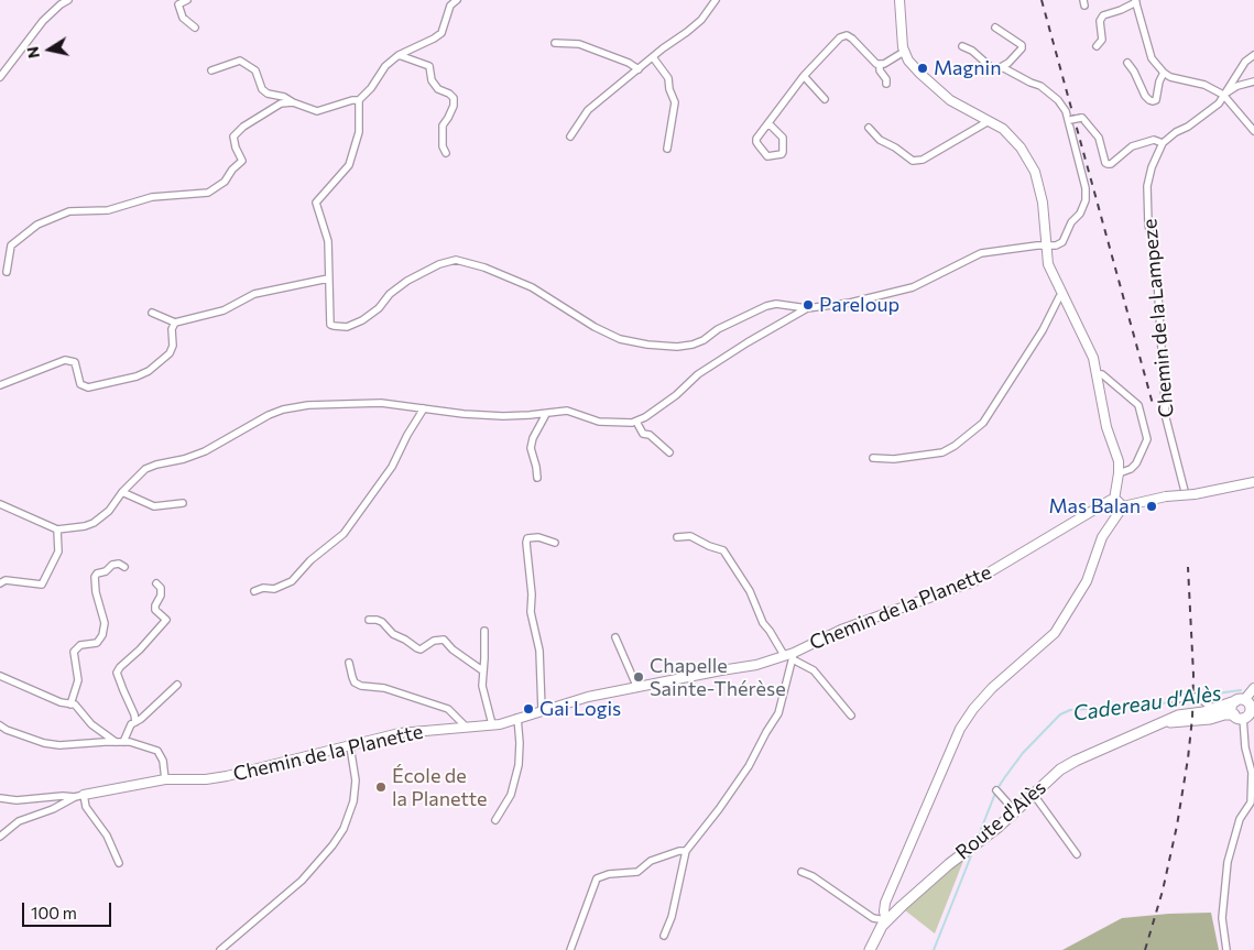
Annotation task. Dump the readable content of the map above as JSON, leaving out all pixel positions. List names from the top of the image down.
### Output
{
  "streets": {
    "main road": ["Route d'Alès"],
    "street": ["Chemin de la Lampeze", "Chemin de la Planette"]
  },
  "water": ["Cadereau d'Alès"],
  "places": [
    "Magnin",
    "Pareloup",
    "Mas Balan",
    "Chapelle Sainte-Thérèse",
    "Gai Logis",
    "École de la Planette"
  ],
  "scale_bar": "100 m",
  "north": "left"
}
